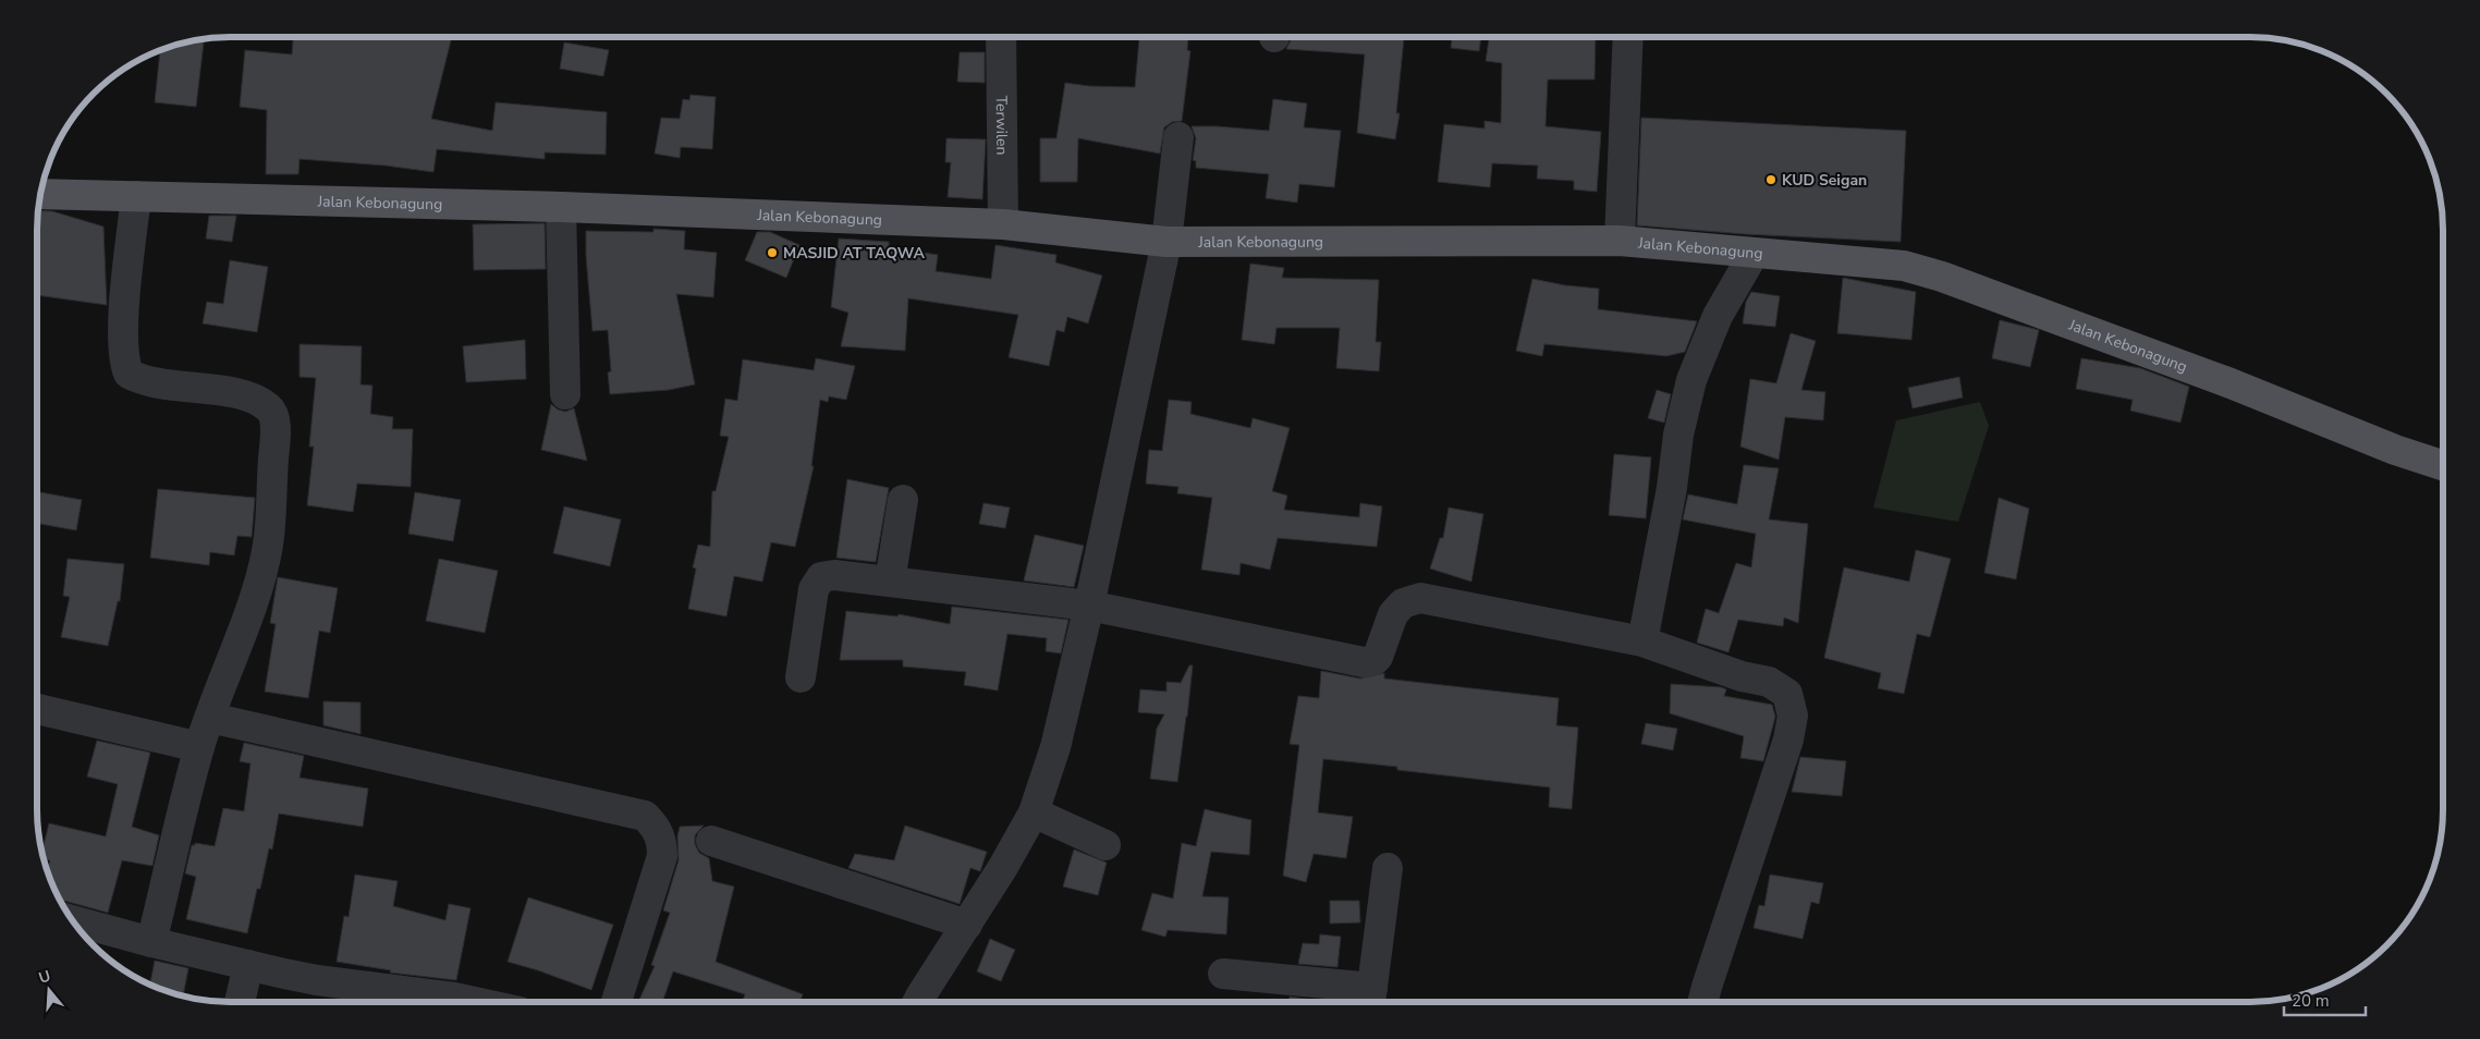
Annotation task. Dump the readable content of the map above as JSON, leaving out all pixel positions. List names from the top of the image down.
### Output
{
  "streets": {
    "main road": ["Jalan Kebonagung"],
    "street": ["Terwilen"]
  },
  "crossings": [
    ["Terwilen", "Jalan Kebonagung"]
  ],
  "places": ["KUD Seigan", "MASJID AT TAQWA"],
  "scale_bar": "20 m",
  "north": "top"
}
